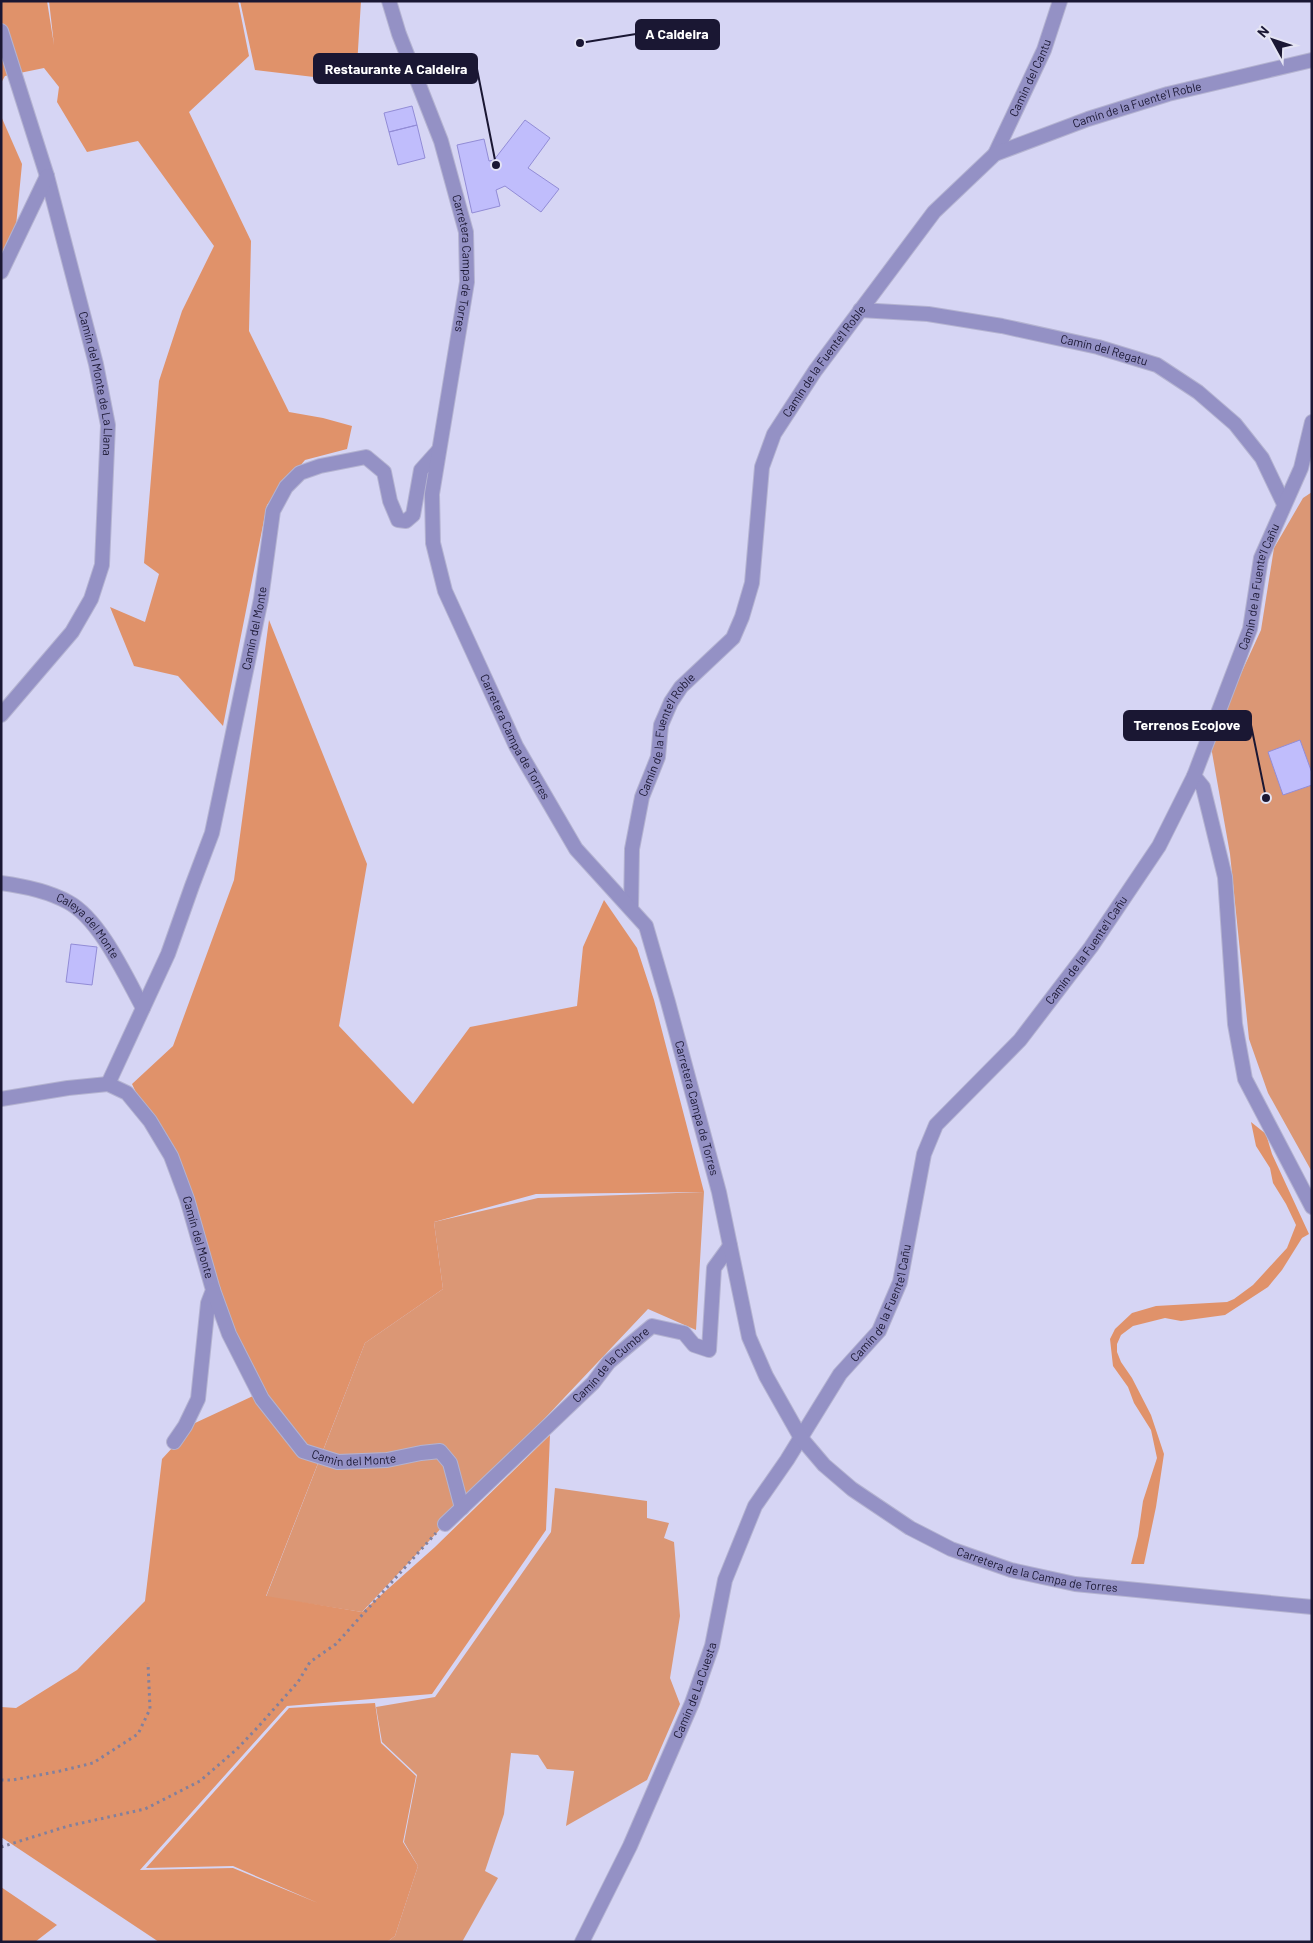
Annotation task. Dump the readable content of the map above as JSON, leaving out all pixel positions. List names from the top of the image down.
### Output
{
  "streets": {
    "street": [
      "Camin del Cantu",
      "Camín de la Fuente'l Roble",
      "Carretera Campa de Torres",
      "Camín del Regatu",
      "Camin del Monte de La Llana",
      "Camín de la Fuente'l Cañu",
      "Camín del Monte",
      "Caleya del Monte",
      "Camín de la Cumbre",
      "Camin del Monte",
      "Carretera de la Campa de Torres",
      "Camín de La Cuesta"
    ]
  },
  "crossings": [
    ["Camin del Cantu", "Camín de la Fuente'l Roble"],
    ["Camín de la Fuente'l Roble", "Carretera Campa de Torres"],
    ["Camín de la Fuente'l Roble", "Camín del Regatu"],
    ["Carretera Campa de Torres", "Camín de la Fuente'l Cañu"],
    ["Carretera Campa de Torres", "Camín del Monte"],
    ["Carretera Campa de Torres", "Camín de la Cumbre"],
    ["Carretera Campa de Torres", "Carretera de la Campa de Torres"],
    ["Carretera Campa de Torres", "Camín de La Cuesta"],
    ["Camín del Regatu", "Camín de la Fuente'l Cañu"],
    ["Camín de la Fuente'l Cañu", "Carretera de la Campa de Torres"],
    ["Camín de la Fuente'l Cañu", "Camín de La Cuesta"],
    ["Camín del Monte", "Caleya del Monte"],
    ["Camín del Monte", "Camin del Monte"],
    ["Camín de la Cumbre", "Camin del Monte"],
    ["Carretera de la Campa de Torres", "Camín de La Cuesta"]
  ],
  "places": ["A Caldeira", "Restaurante A Caldeira", "Terrenos Ecojove"],
  "north": "top left"
}
